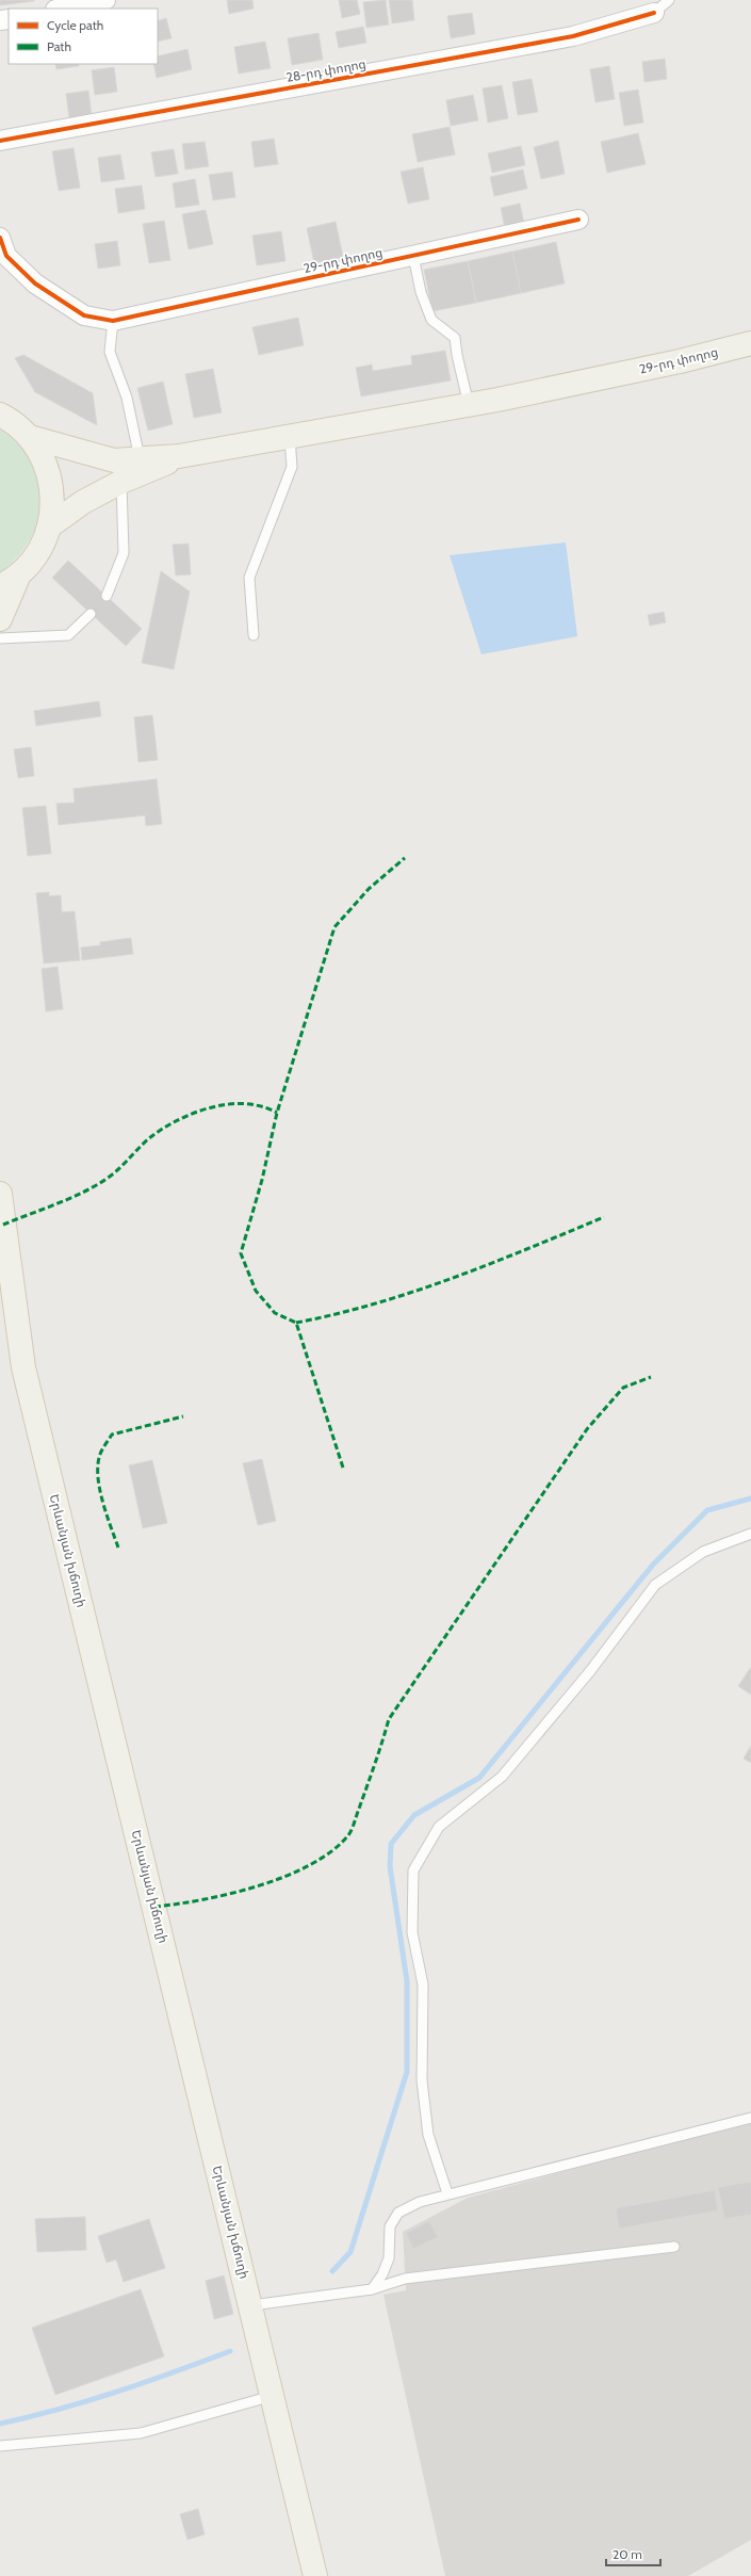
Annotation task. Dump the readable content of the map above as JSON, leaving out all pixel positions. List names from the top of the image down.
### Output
{
  "streets": {
    "main road": ["29-րդ փողոց", "Երևանյան խճուղի"],
    "street": ["28-րդ փողոց"]
  },
  "legend": ["Cycle path", "Path"],
  "scale_bar": "20 m"
}
